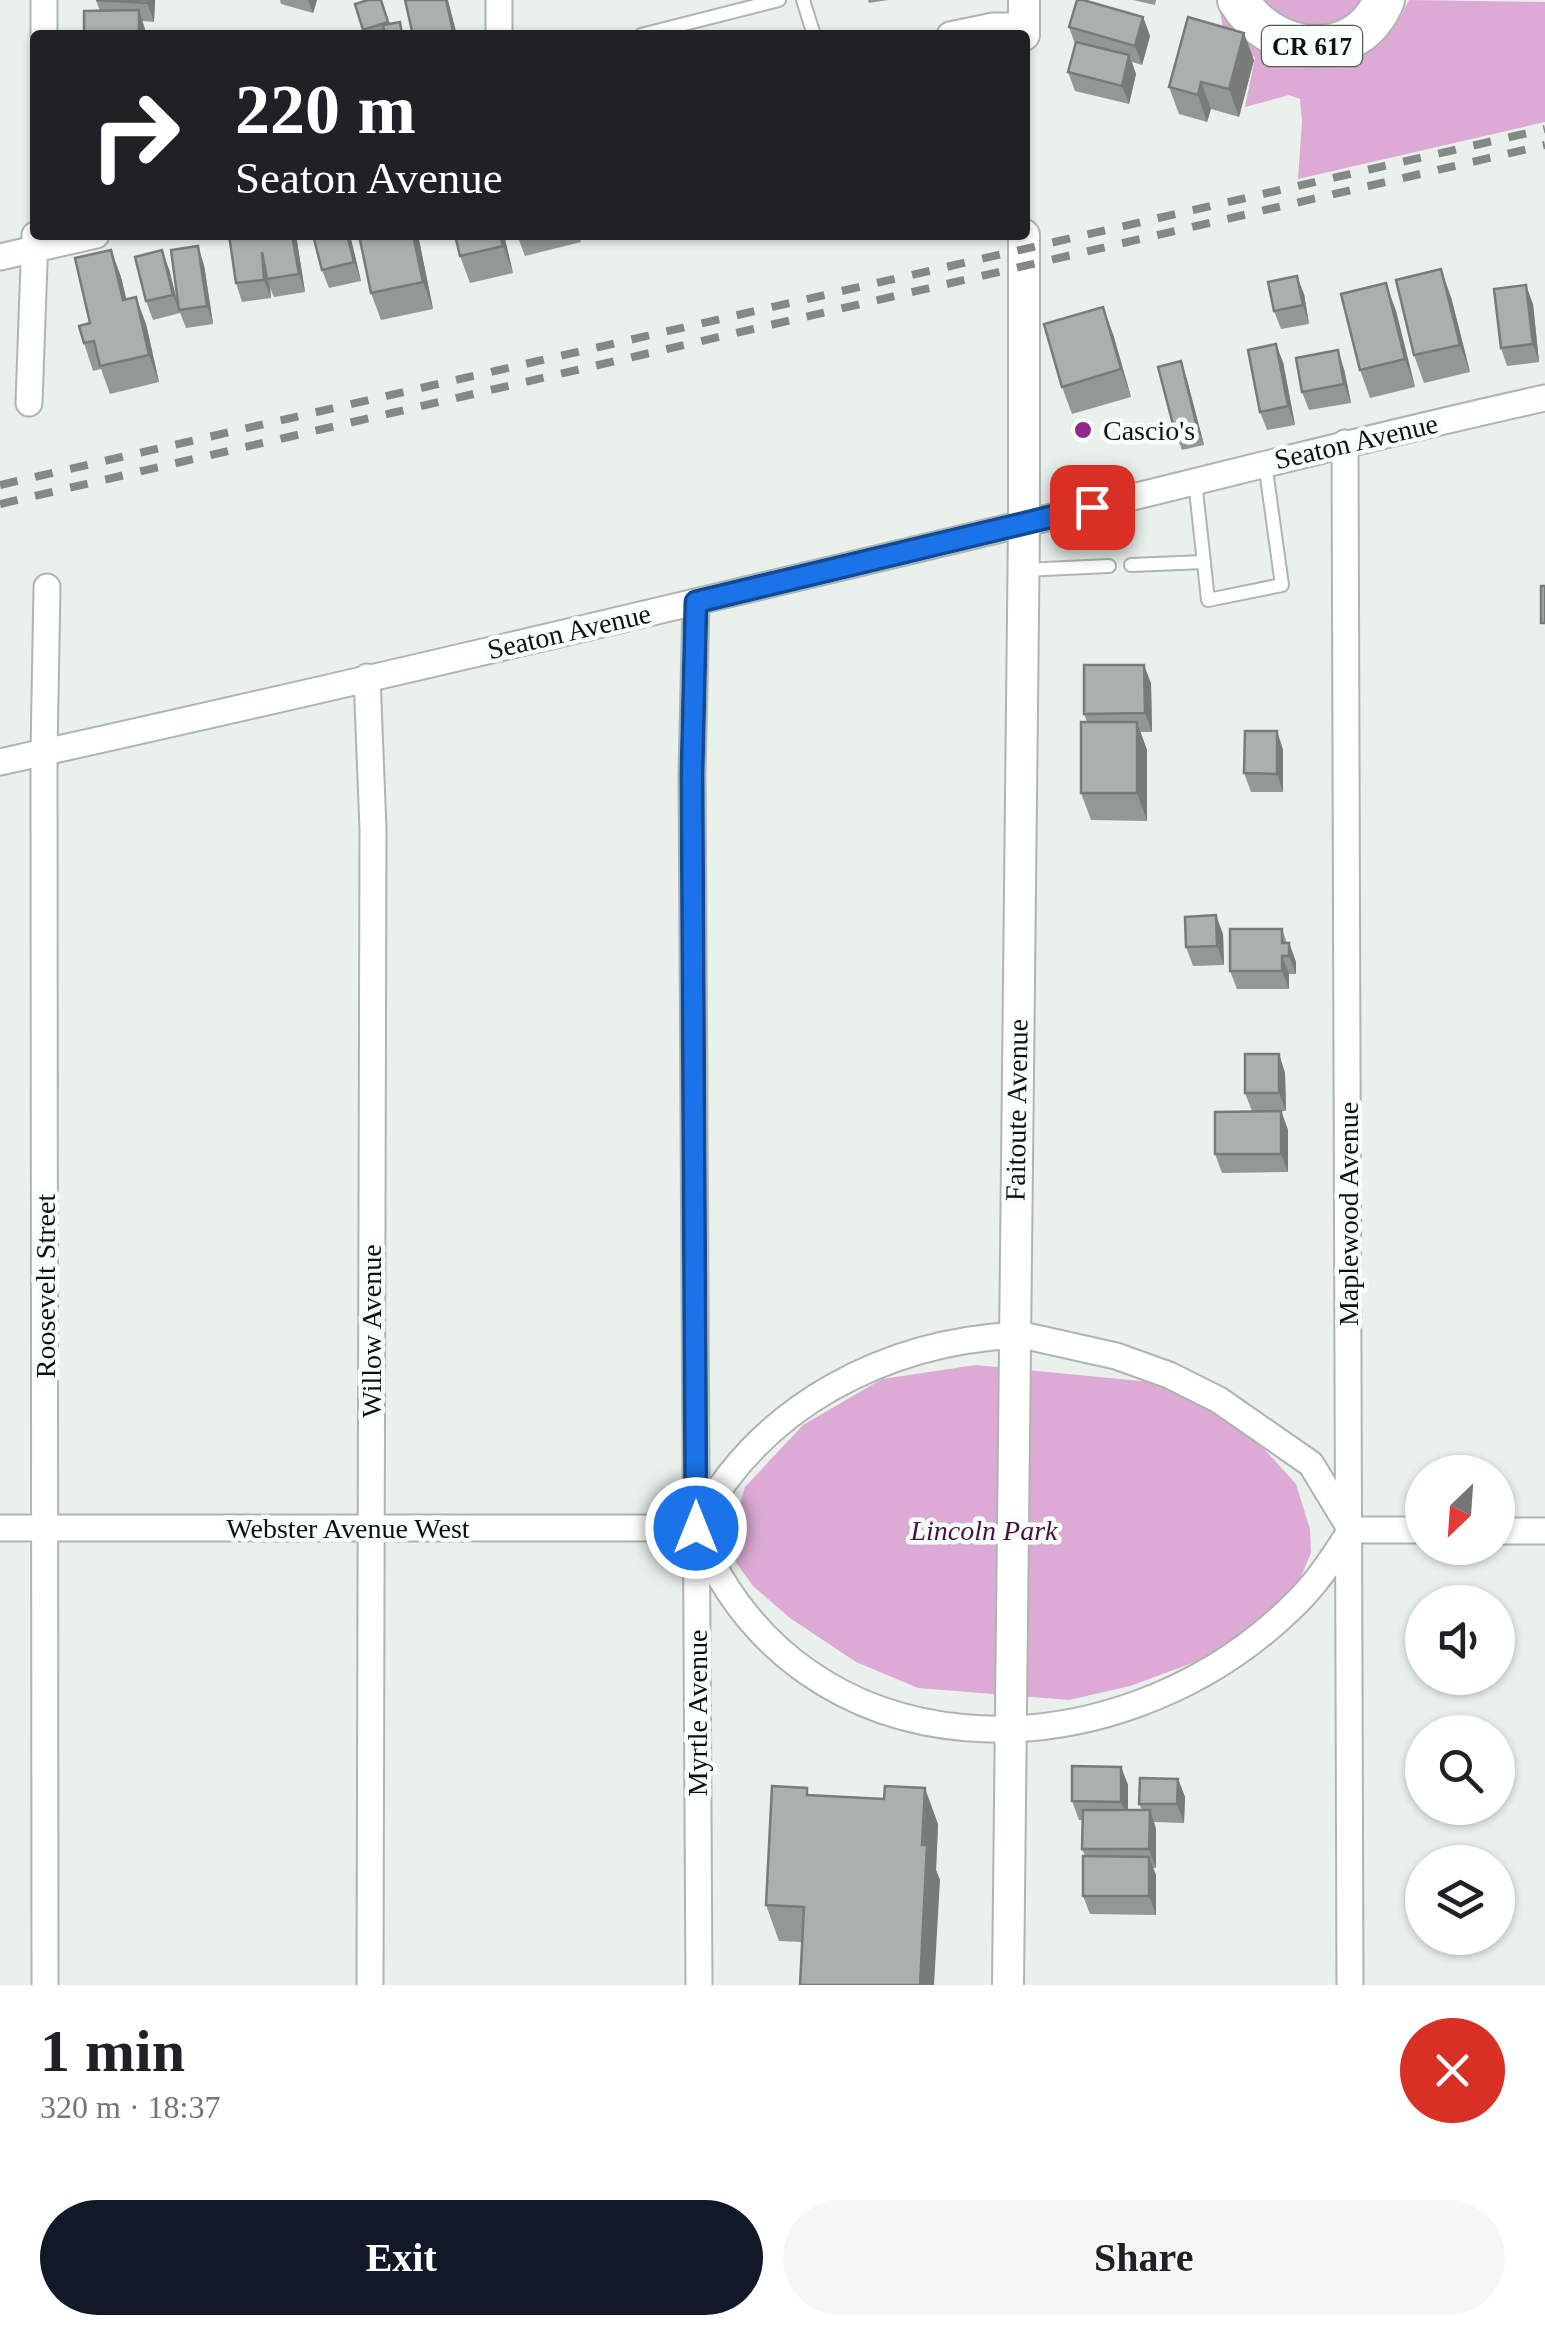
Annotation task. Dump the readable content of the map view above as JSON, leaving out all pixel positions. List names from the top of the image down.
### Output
{
  "streets": {
    "main road": ["CR 617"],
    "street": [
      "Seaton Avenue",
      "Faitoute Avenue",
      "Maplewood Avenue",
      "Roosevelt Street",
      "Willow Avenue",
      "Webster Avenue West",
      "Myrtle Avenue"
    ]
  },
  "crossings": [
    ["Seaton Avenue", "Faitoute Avenue"],
    ["Seaton Avenue", "Maplewood Avenue"],
    ["Seaton Avenue", "Roosevelt Street"],
    ["Seaton Avenue", "Willow Avenue"],
    ["Seaton Avenue", "Myrtle Avenue"],
    ["Roosevelt Street", "Webster Avenue West"],
    ["Willow Avenue", "Webster Avenue West"],
    ["Webster Avenue West", "Myrtle Avenue"]
  ],
  "parks": ["Lincoln Park"],
  "places": ["Cascio's"],
  "north": "bottom left",
  "page": {
    "turn": ["220 m", "Seaton Avenue"],
    "heading": ["1 min", "320 m · 18:37"],
    "buttons": ["Exit", "Share"]
  }
}
